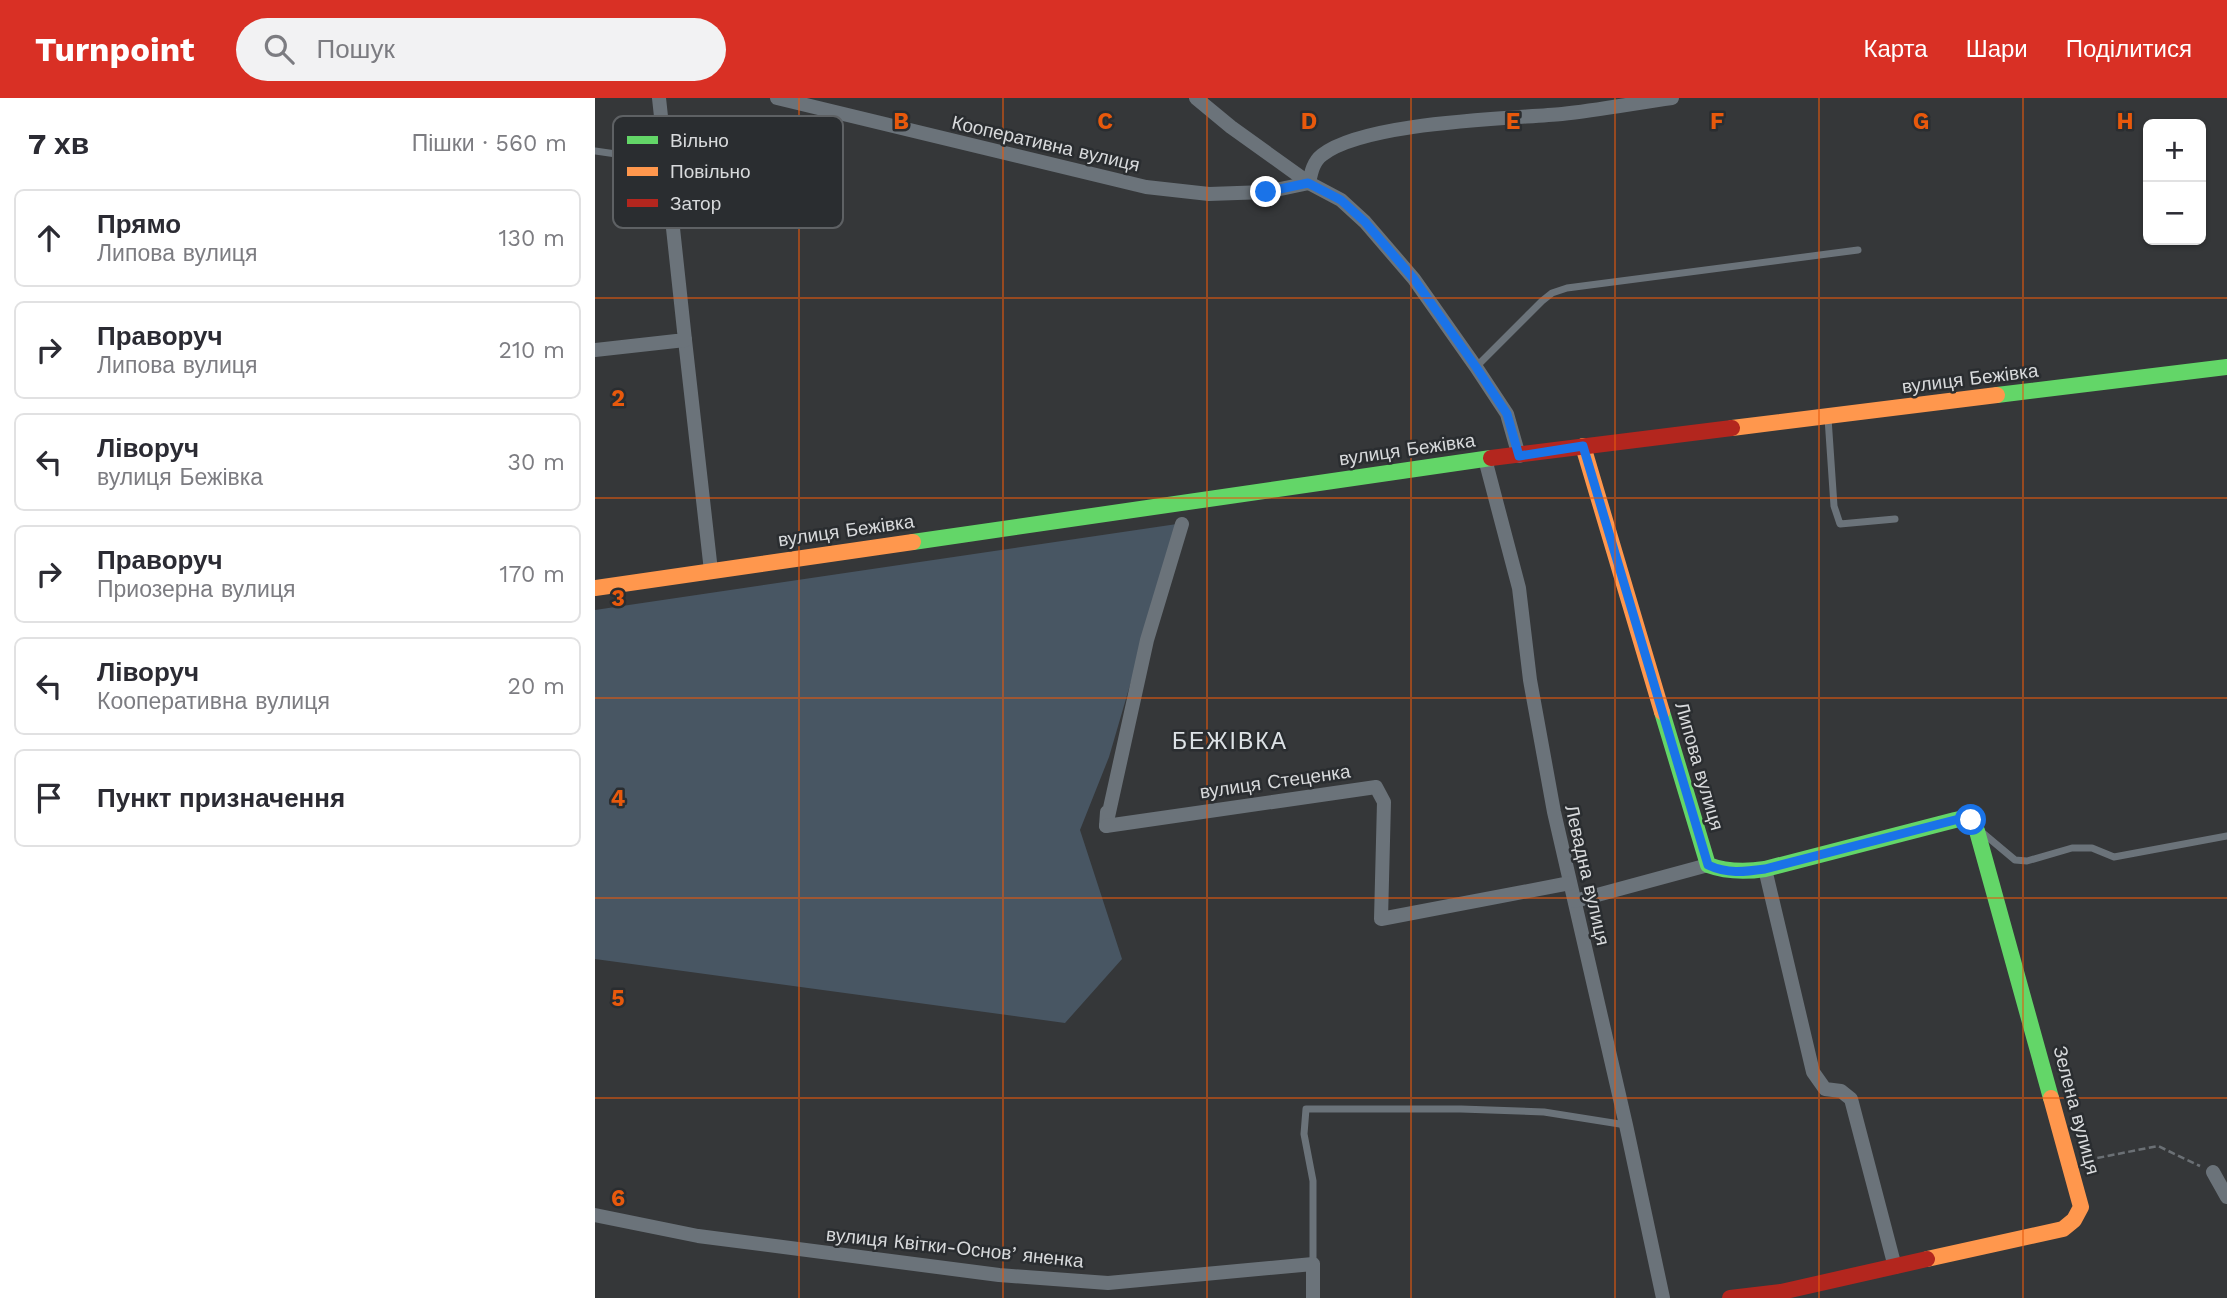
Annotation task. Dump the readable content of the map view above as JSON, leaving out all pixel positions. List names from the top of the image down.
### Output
{
  "streets": {
    "main road": ["вулиця Бежівка", "Липова вулиця", "Зелена вулиця"],
    "street": [
      "Кооперативна вулиця",
      "вулиця Стеценка",
      "Левадна вулиця",
      "вулиця Квітки-Основʼяненка"
    ]
  },
  "crossings": [
    ["вулиця Бежівка", "Липова вулиця"],
    ["вулиця Бежівка", "Левадна вулиця"],
    ["вулиця Стеценка", "Левадна вулиця"]
  ],
  "districts": ["БЕЖІВКА"],
  "legend": ["Вільно", "Повільно", "Затор"],
  "page": {
    "header": "Turnpoint",
    "search": "Пошук",
    "nav": ["Карта", "Шари", "Поділитися"],
    "heading": ["7 хв", "Пішки · 560 m"],
    "map_buttons": ["+", "−"],
    "list": [
      ["Прямо", "Липова вулиця", "130 m"],
      ["Праворуч", "Липова вулиця", "210 m"],
      ["Ліворуч", "вулиця Бежівка", "30 m"],
      ["Праворуч", "Приозерна вулиця", "170 m"],
      ["Ліворуч", "Кооперативна вулиця", "20 m"],
      "Пункт призначення"
    ]
  },
  "grid": {
    "columns": [
      "B",
      "C",
      "D",
      "E",
      "F",
      "G",
      "H"
    ],
    "rows": [
      "2",
      "3",
      "4",
      "5",
      "6"
    ]
  }
}
